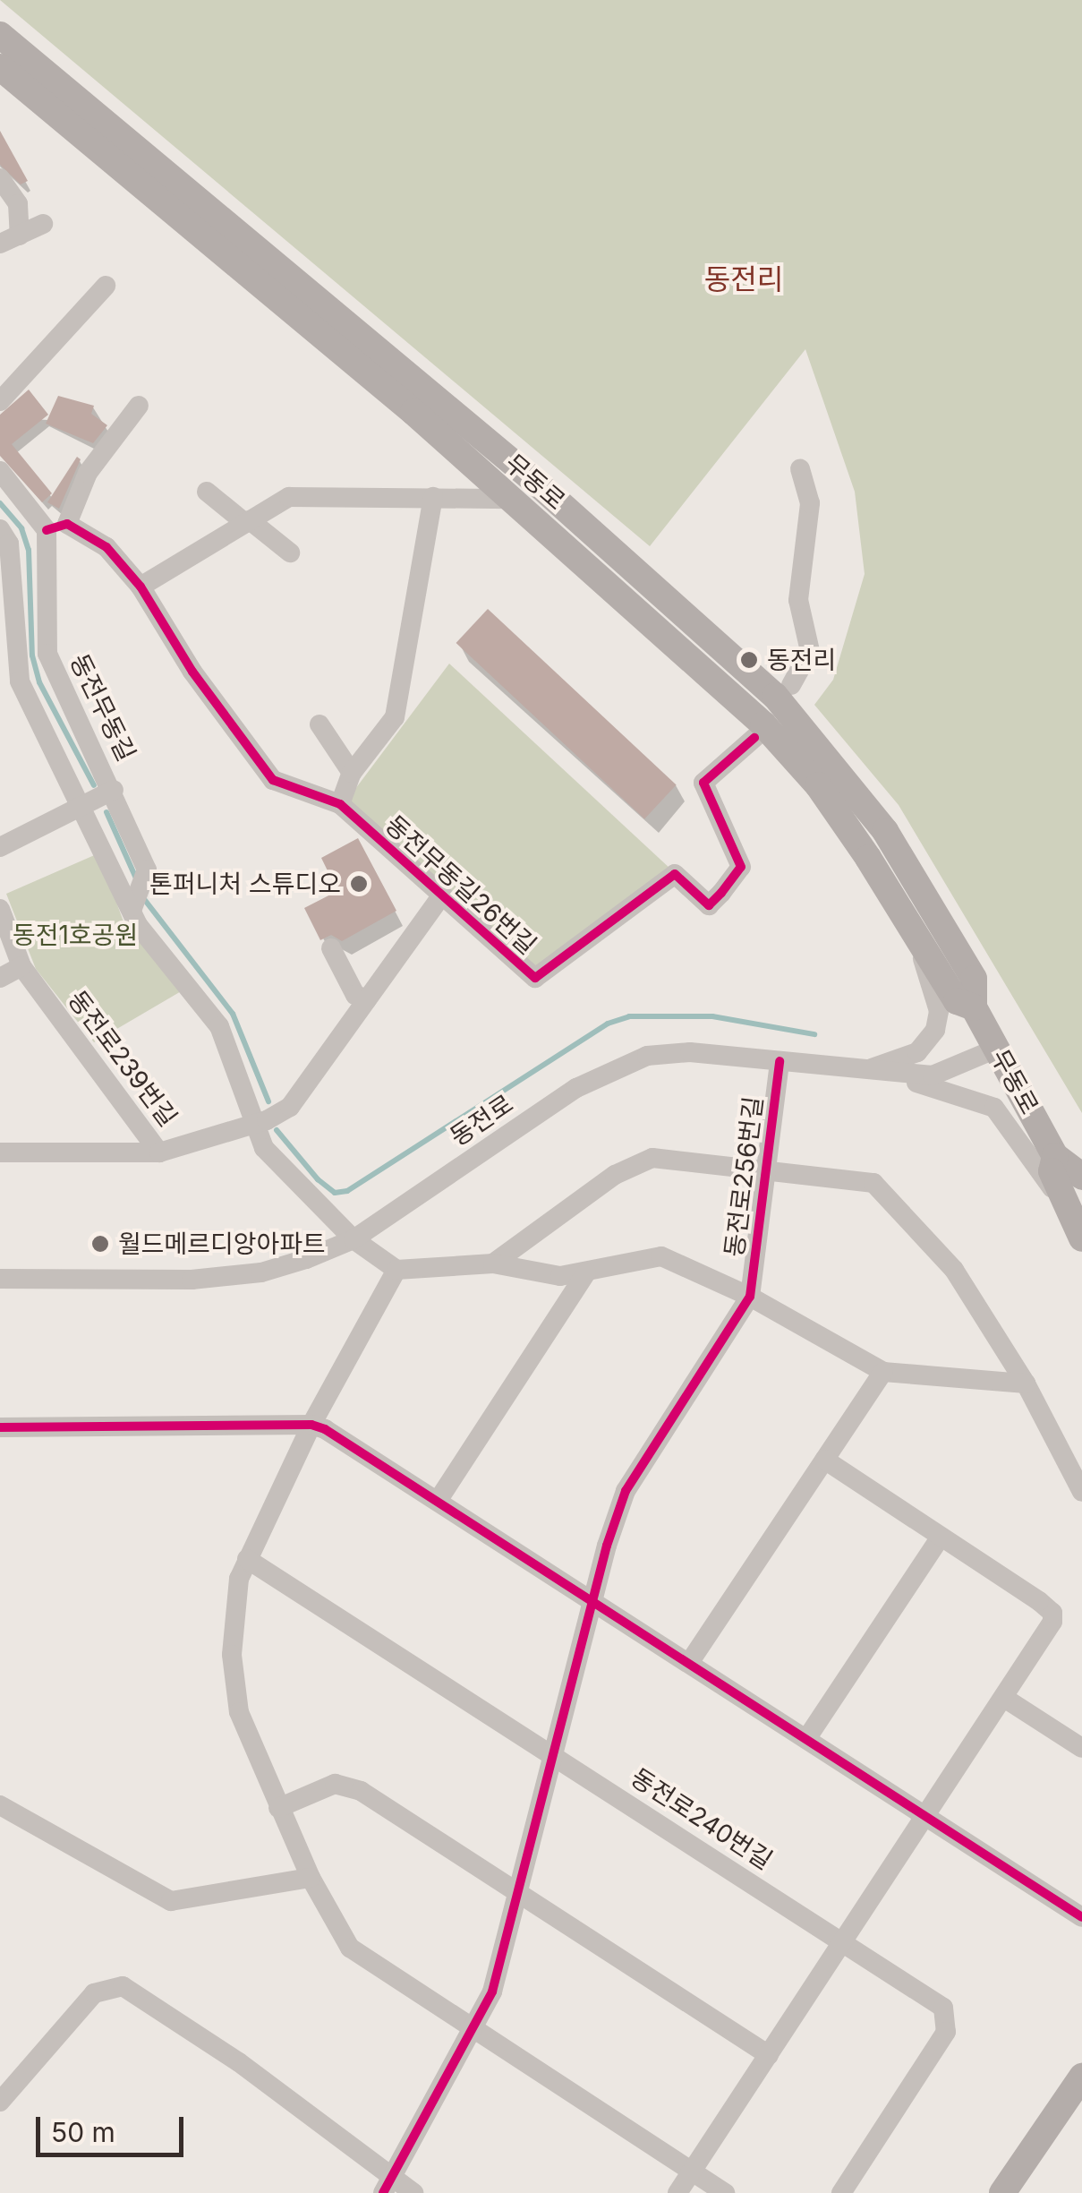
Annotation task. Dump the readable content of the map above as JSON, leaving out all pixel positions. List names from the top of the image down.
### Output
{
  "streets": {
    "main road": ["무동로"],
    "street": [
      "동전무동길",
      "동전무동길26번길",
      "동전로239번길",
      "동전로",
      "동전로256번길",
      "동전로240번길"
    ]
  },
  "crossings": [
    ["무동로", "동전로"],
    ["동전로", "동전로256번길"]
  ],
  "districts": ["동전리"],
  "parks": ["동전1호공원"],
  "places": ["동전리", "톤퍼니처 스튜디오", "월드메르디앙아파트"],
  "scale_bar": "50 m"
}
